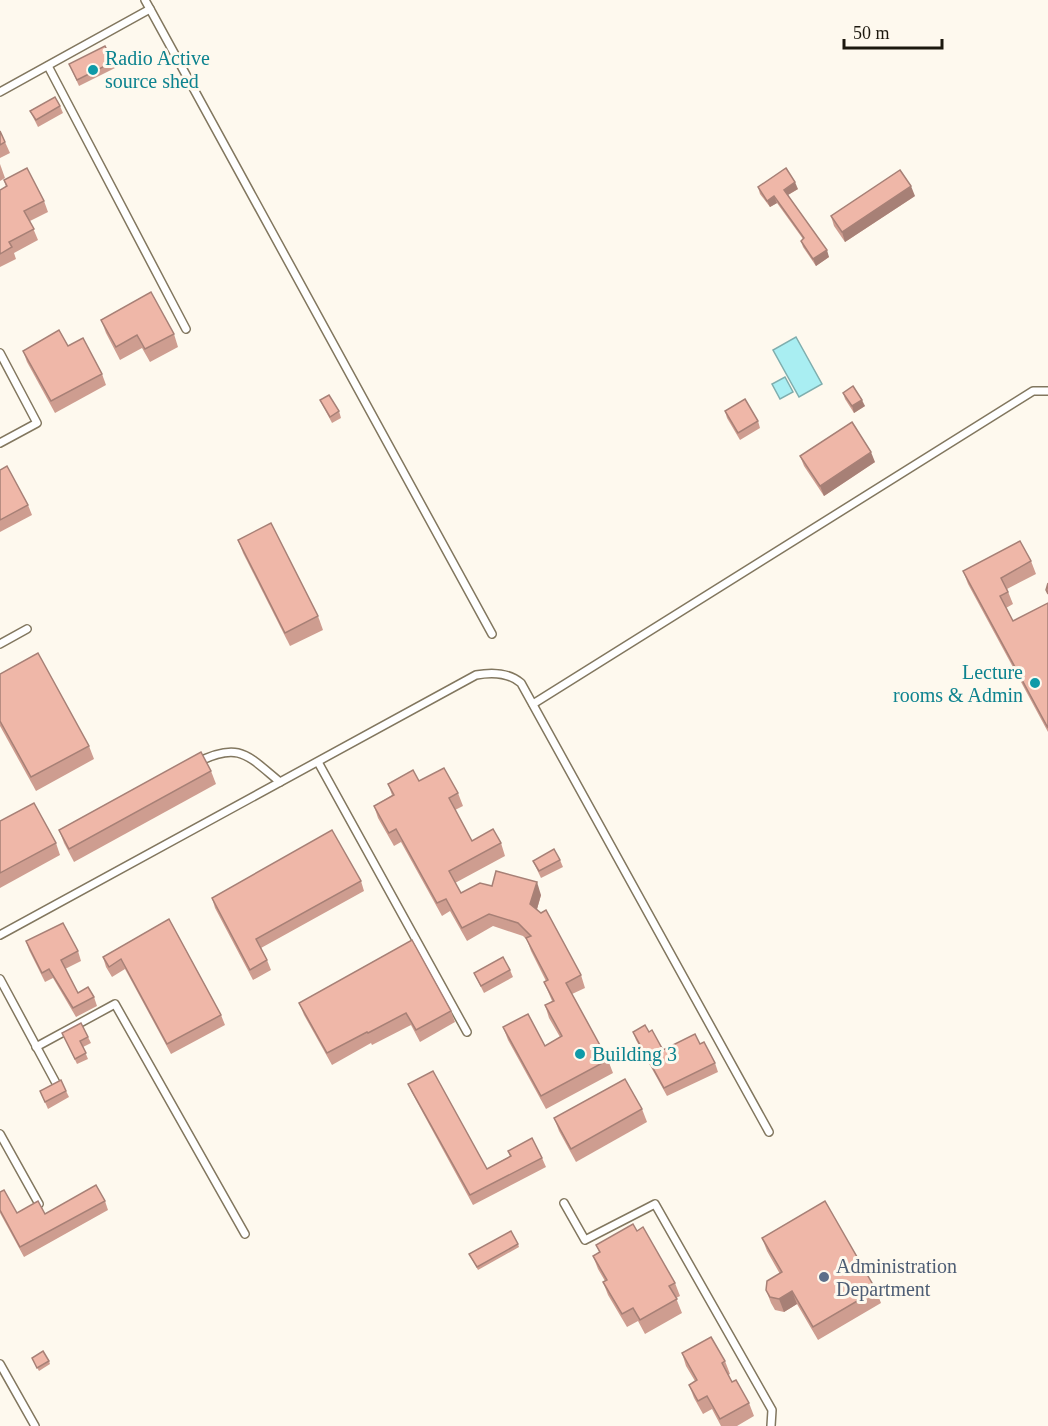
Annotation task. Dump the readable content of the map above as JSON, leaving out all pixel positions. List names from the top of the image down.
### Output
{
  "places": [
    "Radio Active source shed",
    "Lecture rooms & Admin",
    "Building 3",
    "Administration Department"
  ],
  "scale_bar": "50 m"
}
